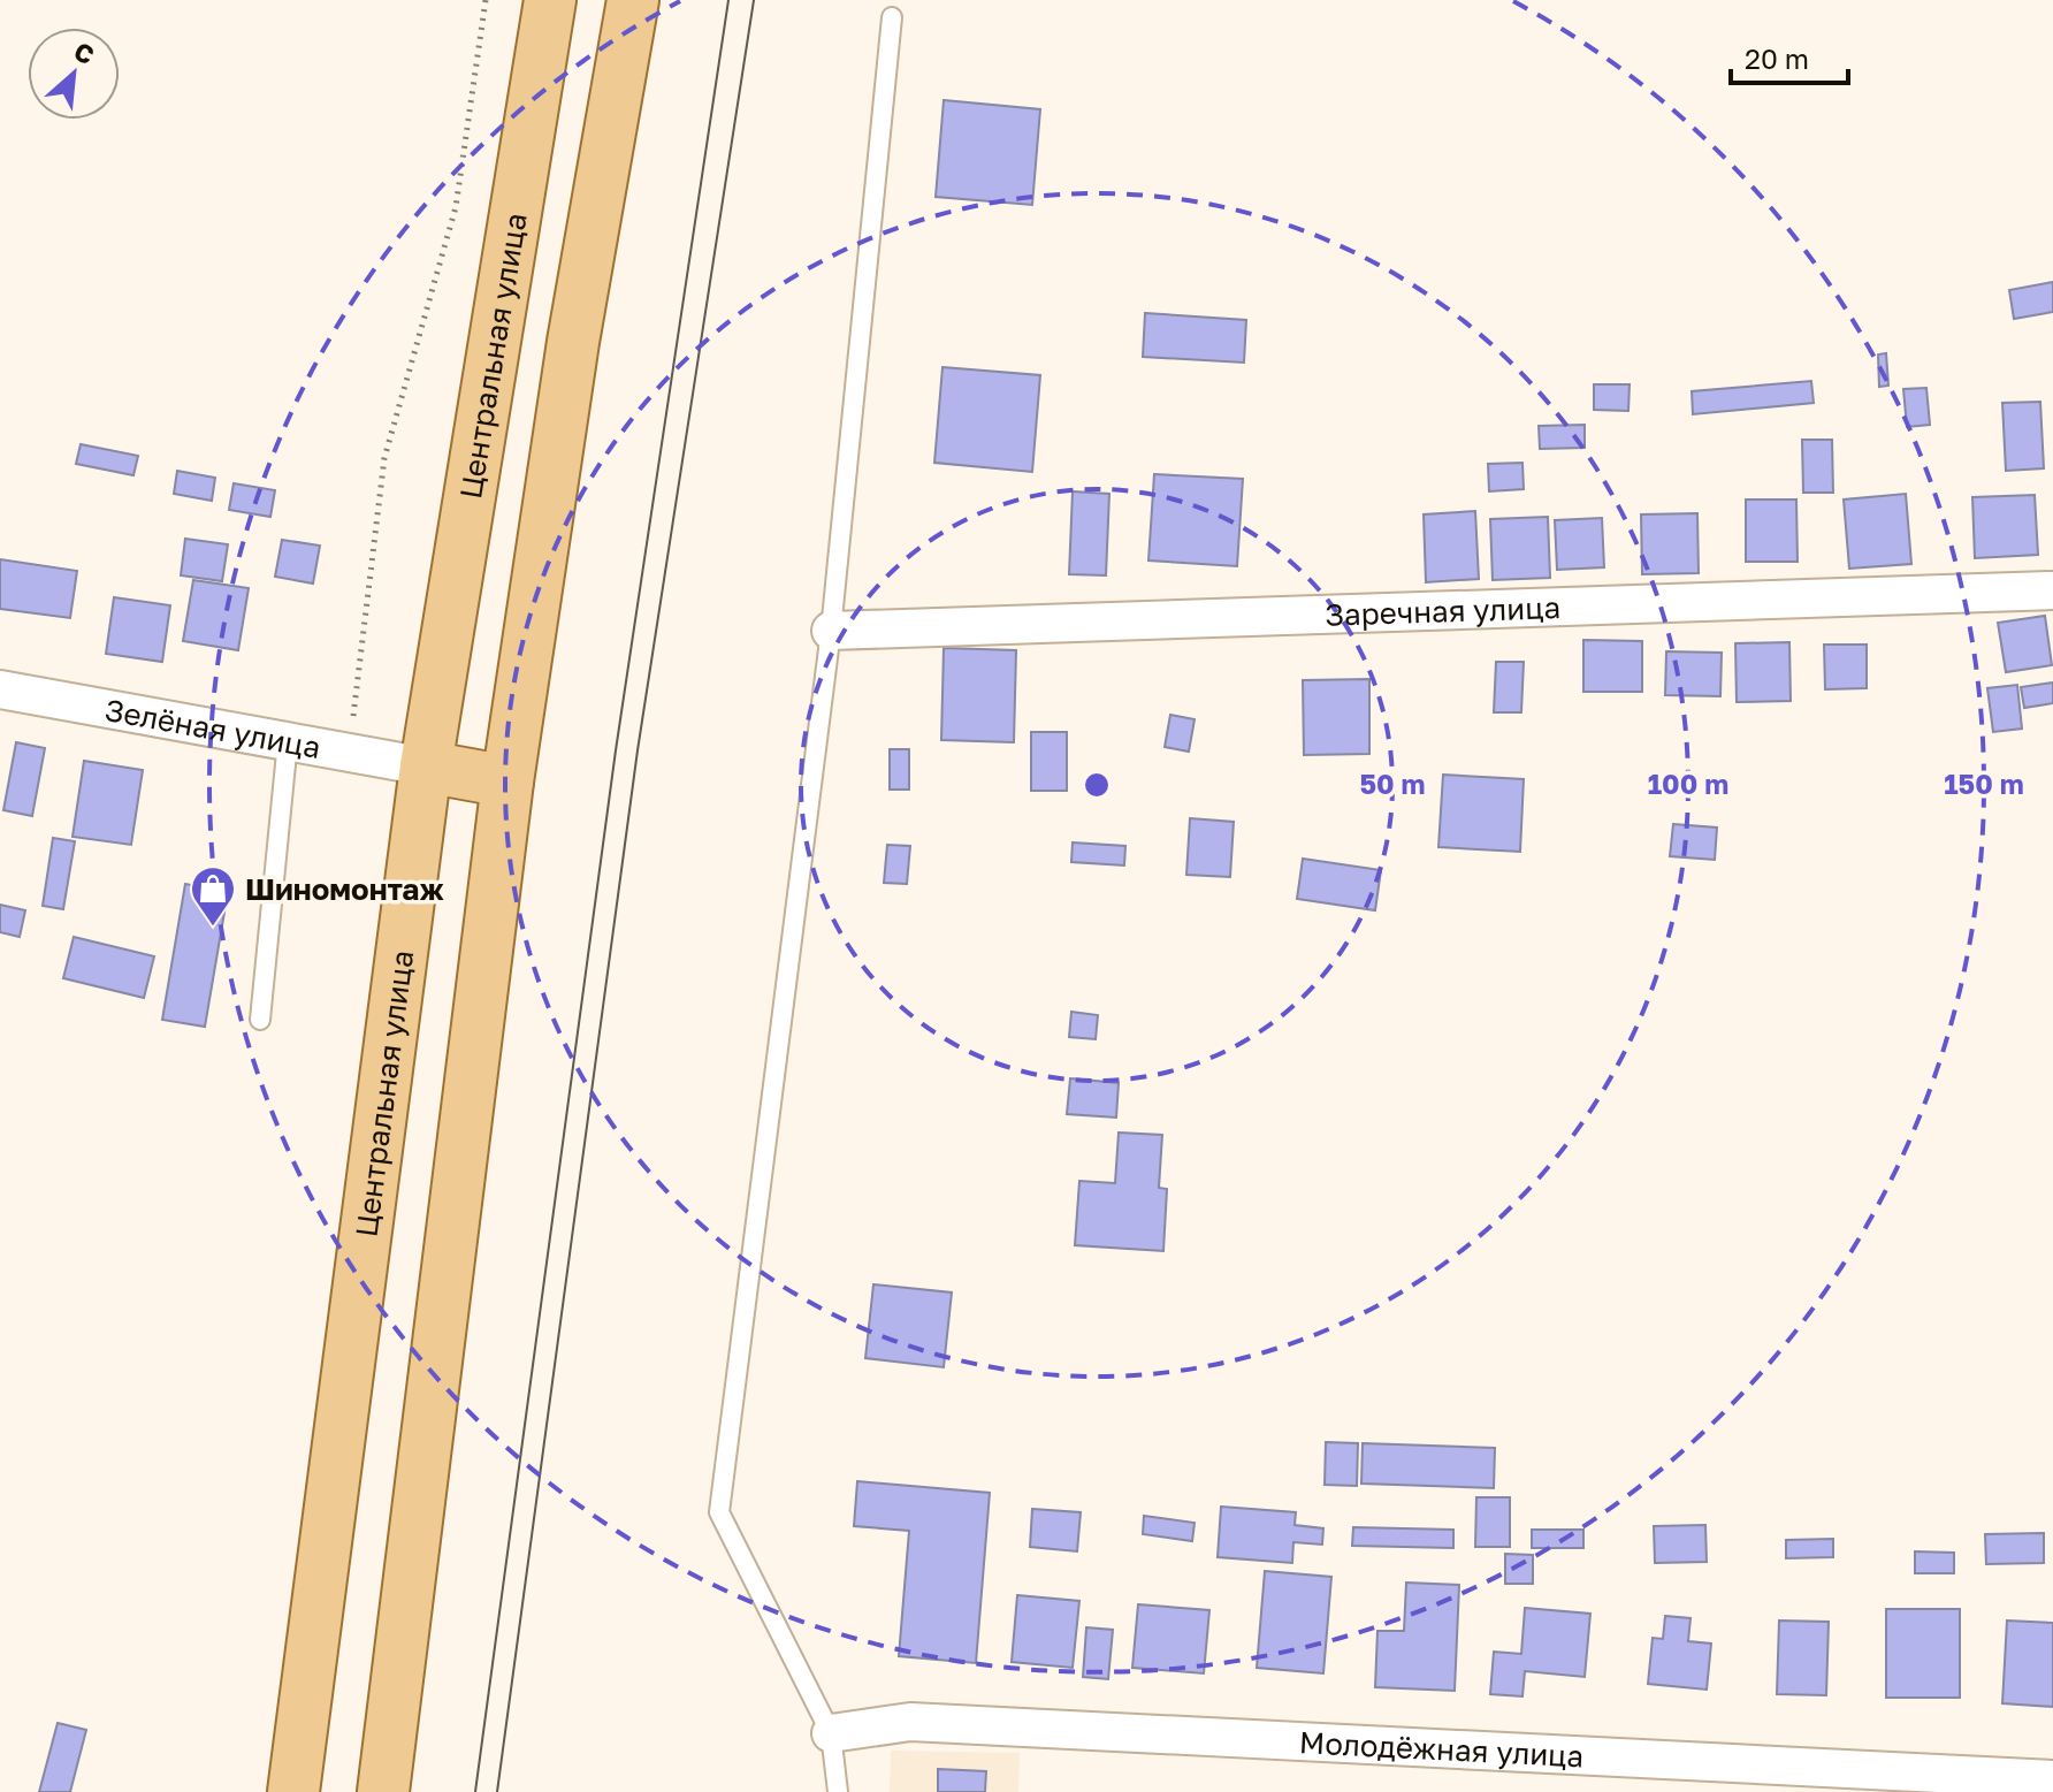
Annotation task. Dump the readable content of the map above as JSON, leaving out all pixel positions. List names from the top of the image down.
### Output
{
  "streets": {
    "main road": ["Центральная улица"],
    "street": ["Заречная улица", "Зелёная улица", "Молодёжная улица"]
  },
  "crossings": [
    ["Центральная улица", "Зелёная улица"]
  ],
  "places": {
    "shop": ["Шиномонтаж"]
  },
  "scale_bar": "20 m",
  "north": "top right",
  "rings": ["50 m", "100 m", "150 m"]
}
